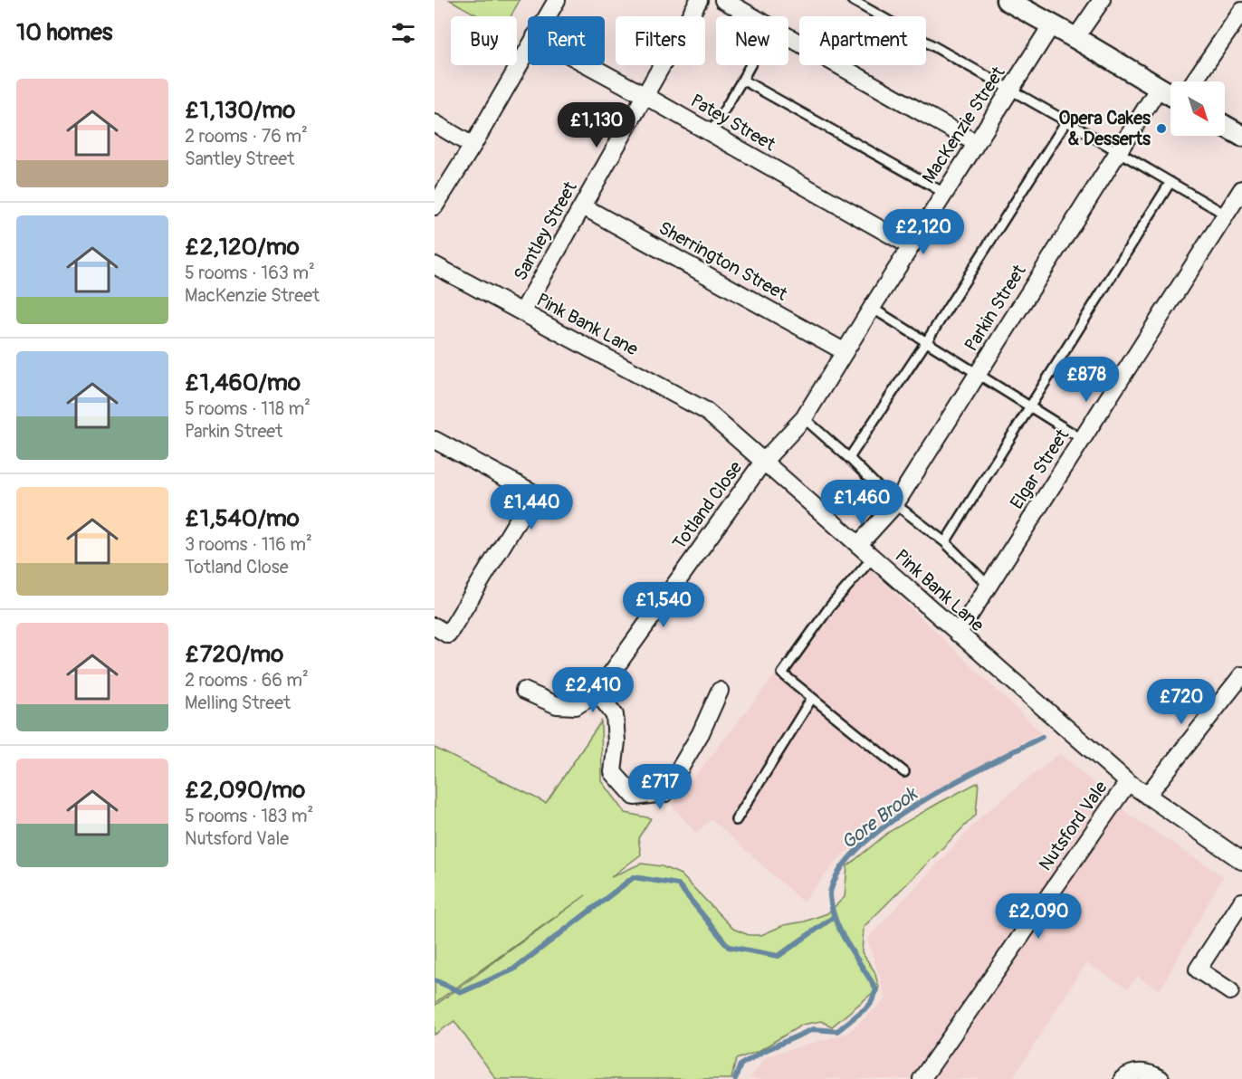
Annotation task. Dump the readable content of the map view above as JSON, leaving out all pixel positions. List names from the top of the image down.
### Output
{
  "streets": {
    "street": [
      "Patey Street",
      "MacKenzie Street",
      "Santley Street",
      "Sherrington Street",
      "Parkin Street",
      "Pink Bank Lane",
      "Elgar Street",
      "Totland Close",
      "Nutsford Vale"
    ]
  },
  "crossings": [
    ["Patey Street", "MacKenzie Street"],
    ["Patey Street", "Santley Street"],
    ["MacKenzie Street", "Sherrington Street"],
    ["MacKenzie Street", "Pink Bank Lane"],
    ["MacKenzie Street", "Totland Close"],
    ["Santley Street", "Sherrington Street"],
    ["Santley Street", "Pink Bank Lane"],
    ["Parkin Street", "Pink Bank Lane"],
    ["Pink Bank Lane", "Elgar Street"],
    ["Pink Bank Lane", "Totland Close"],
    ["Pink Bank Lane", "Nutsford Vale"]
  ],
  "water": ["Gore Brook"],
  "places": ["Opera Cakes & Desserts"],
  "north": "bottom right",
  "page": {
    "heading": "10 homes",
    "chip": [
      "Buy",
      "Rent",
      "Filters",
      "New",
      "Apartment"
    ],
    "list": [
      {
        "name": "£1,130/mo",
        "note": "2 rooms · 76 m² · Santley Street"
      },
      {
        "name": "£2,120/mo",
        "note": "5 rooms · 163 m² · MacKenzie Street"
      },
      {
        "name": "£1,460/mo",
        "note": "5 rooms · 118 m² · Parkin Street"
      },
      {
        "name": "£1,540/mo",
        "note": "3 rooms · 116 m² · Totland Close"
      },
      {
        "name": "£720/mo",
        "note": "2 rooms · 66 m² · Melling Street"
      },
      {
        "name": "£2,090/mo",
        "note": "5 rooms · 183 m² · Nutsford Vale"
      }
    ],
    "price": [
      "£1,130",
      "£2,120",
      "£878",
      "£1,460",
      "£1,440",
      "£1,540",
      "£2,410",
      "£720",
      "£717",
      "£2,090"
    ]
  }
}
